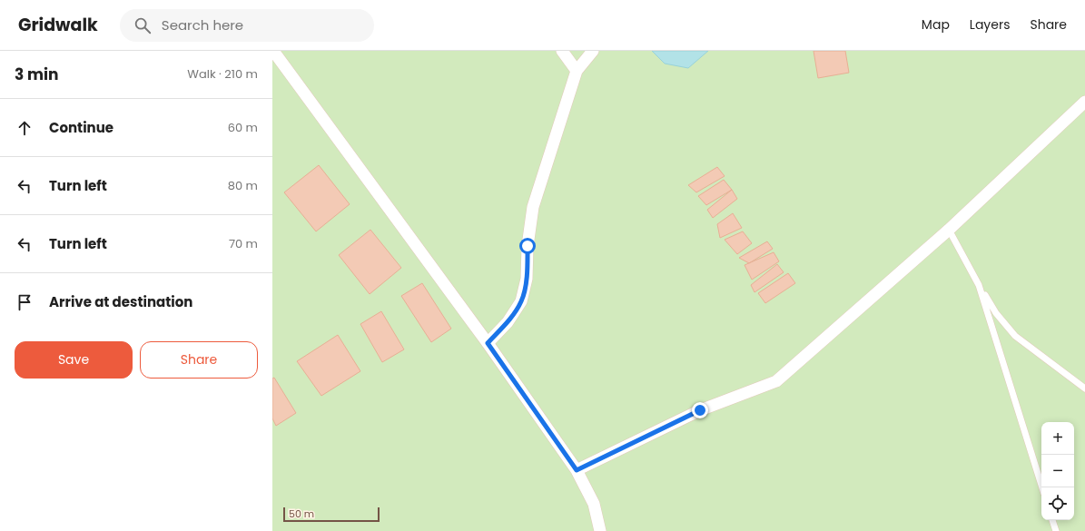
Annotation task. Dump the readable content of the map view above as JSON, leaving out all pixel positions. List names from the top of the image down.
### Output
{
  "scale_bar": "50 m",
  "page": {
    "header": "Gridwalk",
    "search": "Search here",
    "nav": ["Map", "Layers", "Share"],
    "heading": ["3 min", "Walk · 210 m"],
    "list": [
      ["Continue", "60 m"],
      ["Turn left", "80 m"],
      ["Turn left", "70 m"],
      "Arrive at destination"
    ],
    "buttons": ["Save", "Share"],
    "map_buttons": ["+", "−"],
    "scale": "50 m"
  }
}
